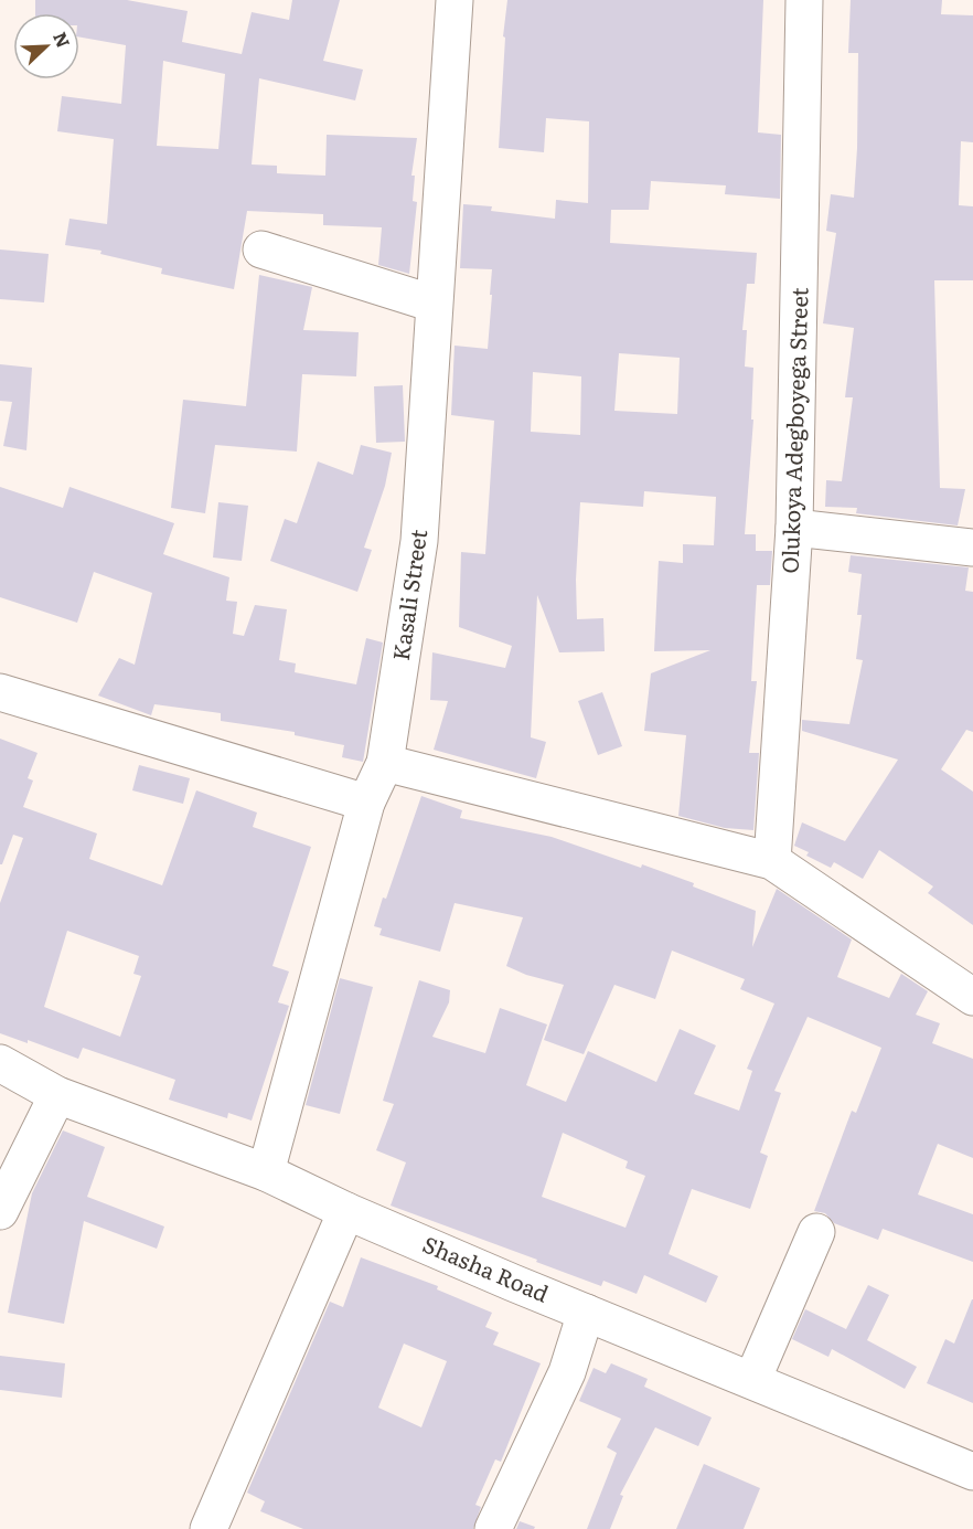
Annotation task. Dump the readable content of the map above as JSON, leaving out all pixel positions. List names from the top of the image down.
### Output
{
  "streets": {
    "street": ["Olukoya Adegboyega Street", "Kasali Street", "Shasha Road"]
  },
  "crossings": [
    ["Kasali Street", "Shasha Road"]
  ],
  "north": "top right"
}
